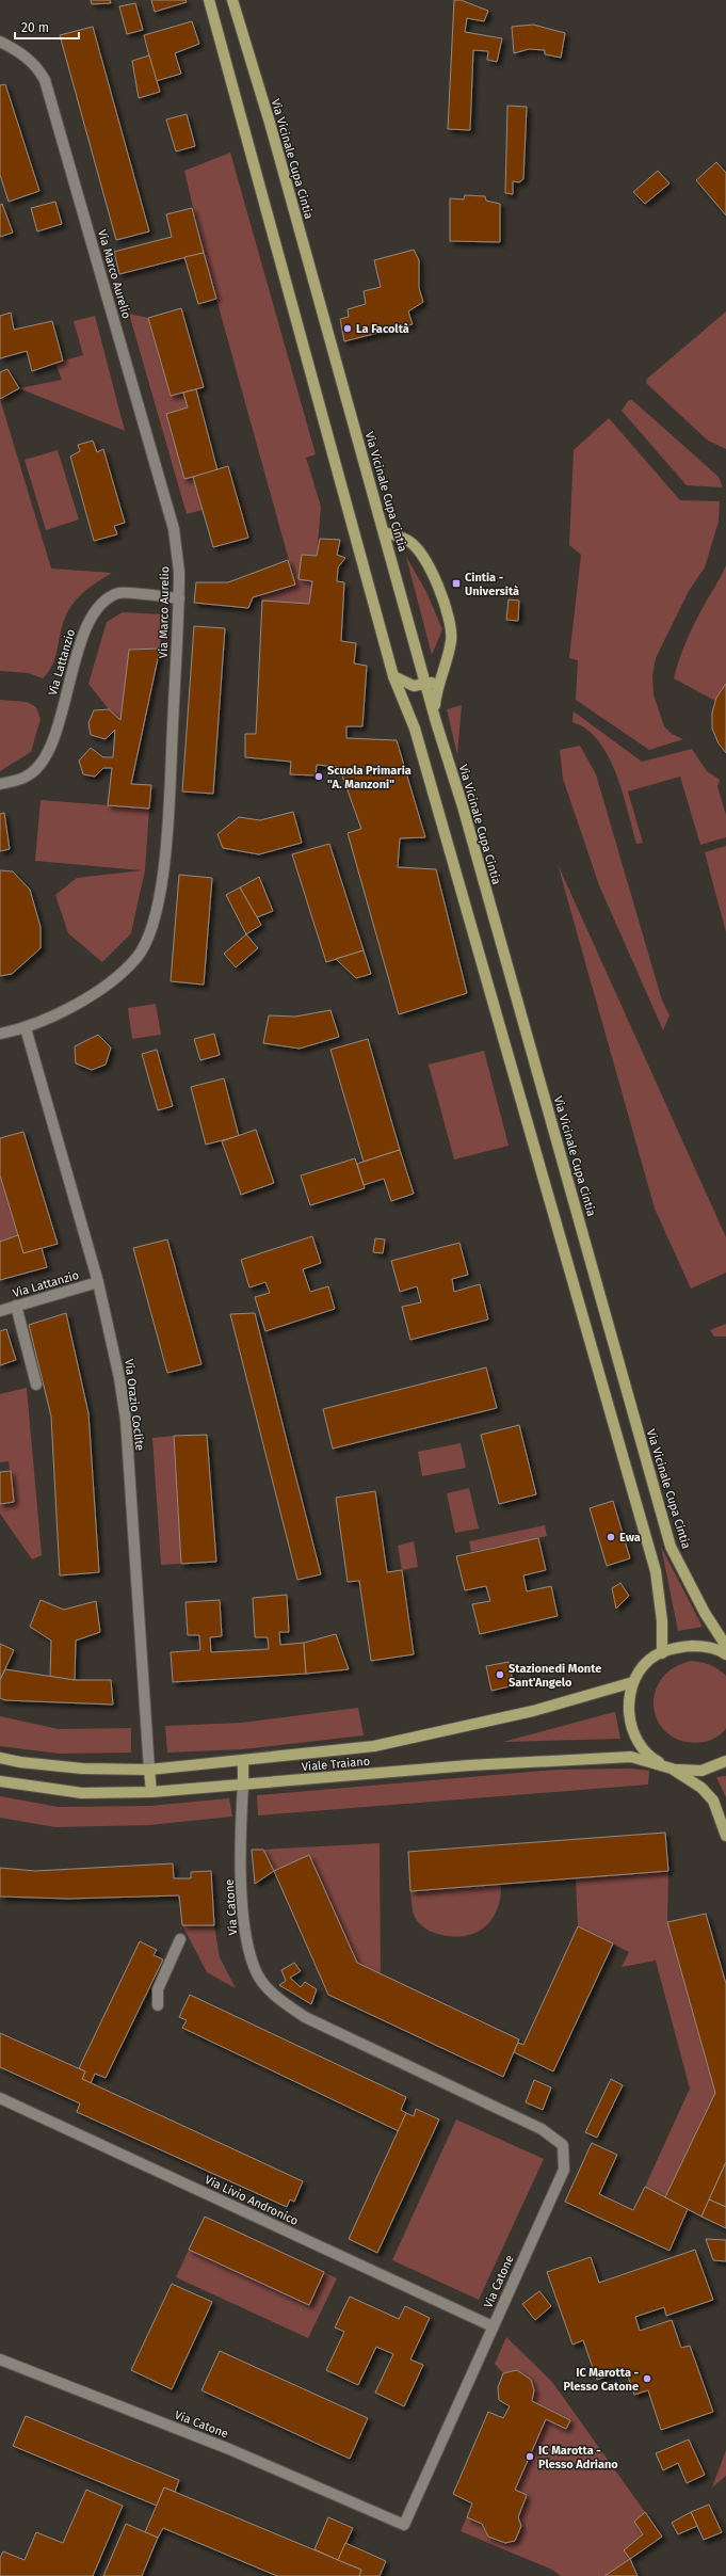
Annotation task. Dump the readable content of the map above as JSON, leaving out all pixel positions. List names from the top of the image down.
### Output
{
  "streets": {
    "main road": ["Via Vicinale Cupa Cintia", "Viale Traiano"],
    "street": [
      "Via Marco Aurelio",
      "Via Lattanzio",
      "Via Orazio Coclite",
      "Via Catone",
      "Via Livio Andronico"
    ]
  },
  "crossings": [
    ["Via Marco Aurelio", "Via Lattanzio"],
    ["Via Marco Aurelio", "Via Orazio Coclite"],
    ["Via Lattanzio", "Via Orazio Coclite"],
    ["Via Orazio Coclite", "Viale Traiano"],
    ["Viale Traiano", "Via Catone"],
    ["Via Catone", "Via Livio Andronico"]
  ],
  "places": {
    "other": [
      "La Facoltà",
      "Scuola Primaria \"A. Manzoni\"",
      "Ewa",
      "Stazionedi Monte Sant'Angelo",
      "IC Marotta - Plesso Catone",
      "IC Marotta - Plesso Adriano"
    ],
    "transit": ["Cintia - Università"]
  },
  "scale_bar": "20 m"
}
